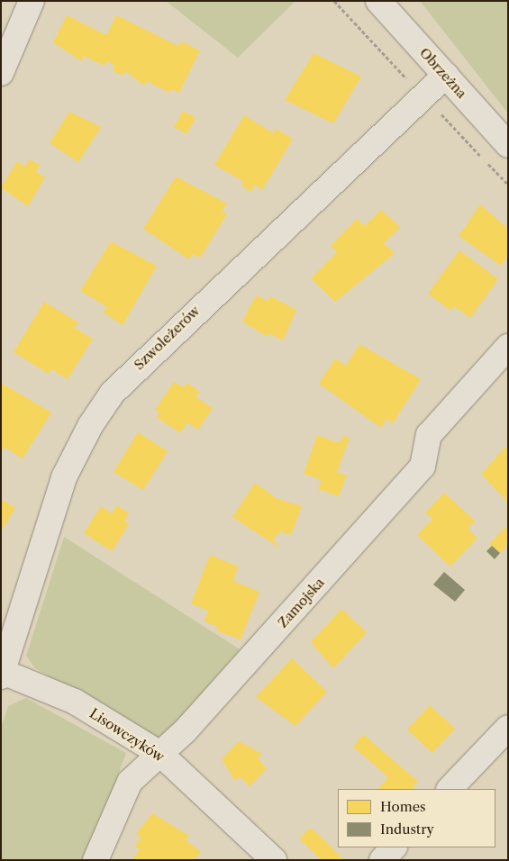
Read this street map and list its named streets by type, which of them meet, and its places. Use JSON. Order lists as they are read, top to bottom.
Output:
{
  "streets": {
    "street": [
      "Obrzeżna",
      "Szwoleżerów",
      "Zamojska",
      "Lisowczyków"
    ]
  },
  "crossings": [
    ["Obrzeżna", "Szwoleżerów"],
    ["Szwoleżerów", "Lisowczyków"],
    ["Zamojska", "Lisowczyków"]
  ],
  "legend": ["Homes", "Industry"]
}
